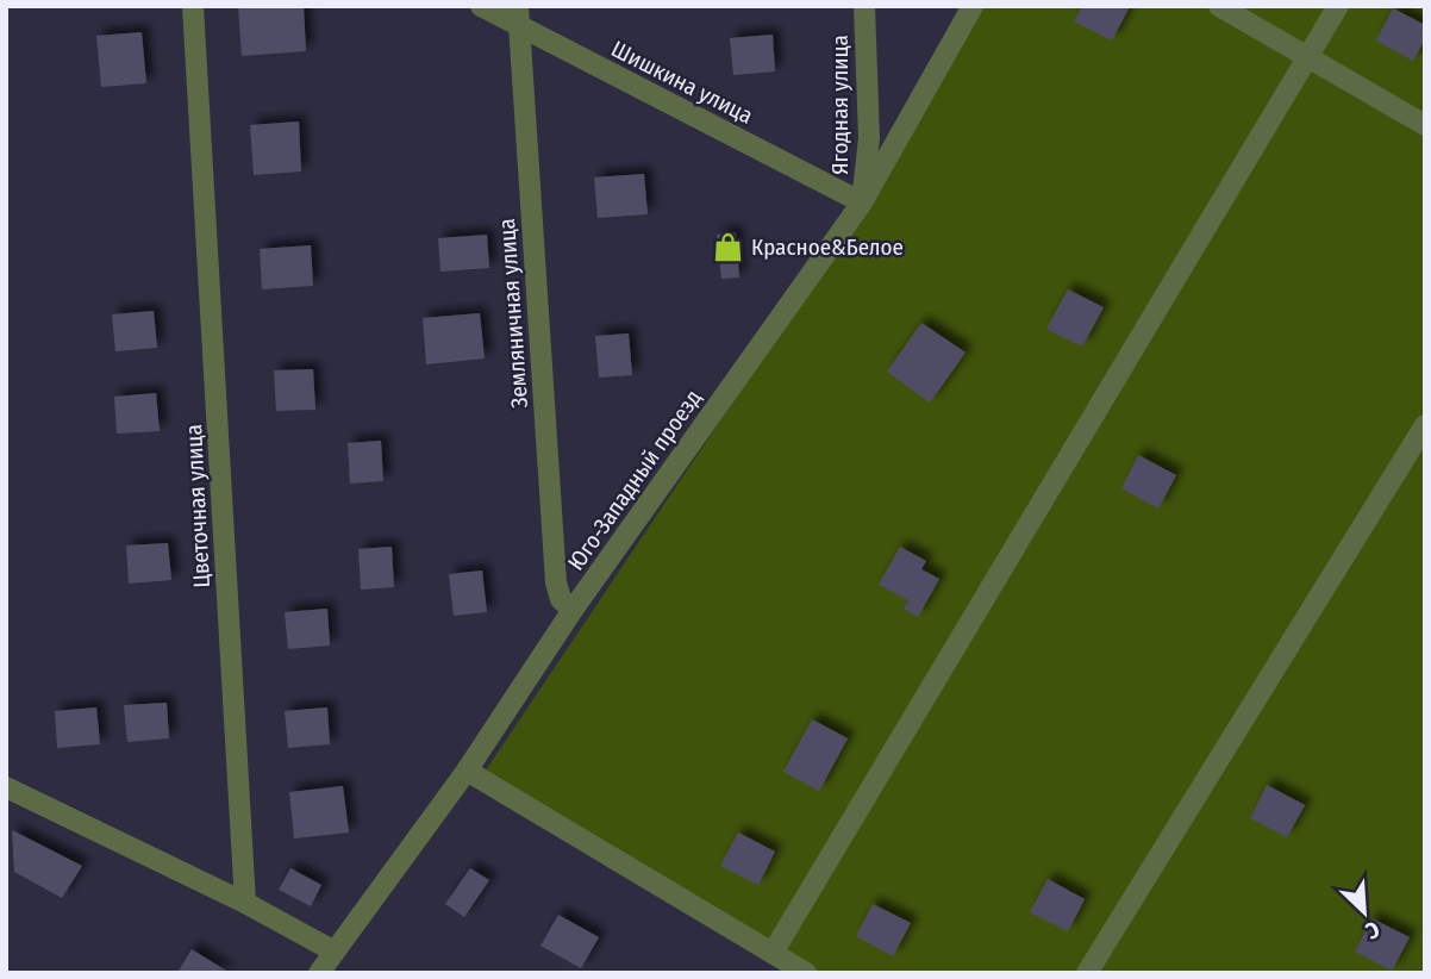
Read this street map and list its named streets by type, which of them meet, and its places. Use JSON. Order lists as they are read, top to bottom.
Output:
{
  "streets": {
    "street": [
      "Шишкина улица",
      "Ягодная улица",
      "Земляничная улица",
      "Юго-Западный проезд",
      "Цветочная улица"
    ]
  },
  "crossings": [
    ["Шишкина улица", "Ягодная улица"],
    ["Шишкина улица", "Земляничная улица"],
    ["Шишкина улица", "Юго-Западный проезд"],
    ["Ягодная улица", "Юго-Западный проезд"],
    ["Земляничная улица", "Юго-Западный проезд"]
  ],
  "places": {
    "shop": ["Красное&Белое"]
  },
  "north": "bottom right"
}
